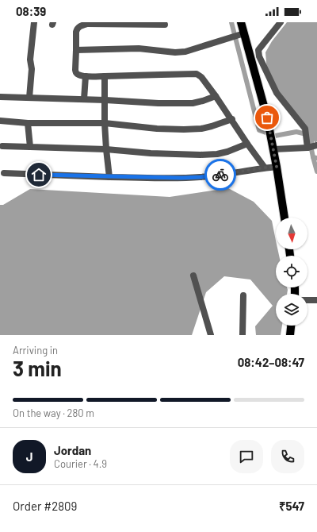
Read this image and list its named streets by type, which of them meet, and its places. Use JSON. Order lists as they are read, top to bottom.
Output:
{
  "north": "bottom",
  "page": {
    "status": "08:39",
    "heading": ["3 min", "Arriving in", "08:42–08:47"],
    "panel": [
      "Jordan",
      "Courier · 4.9",
      "Order #2809",
      "₹547"
    ],
    "bar": "On the way · 280 m",
    "round": "J"
  }
}
